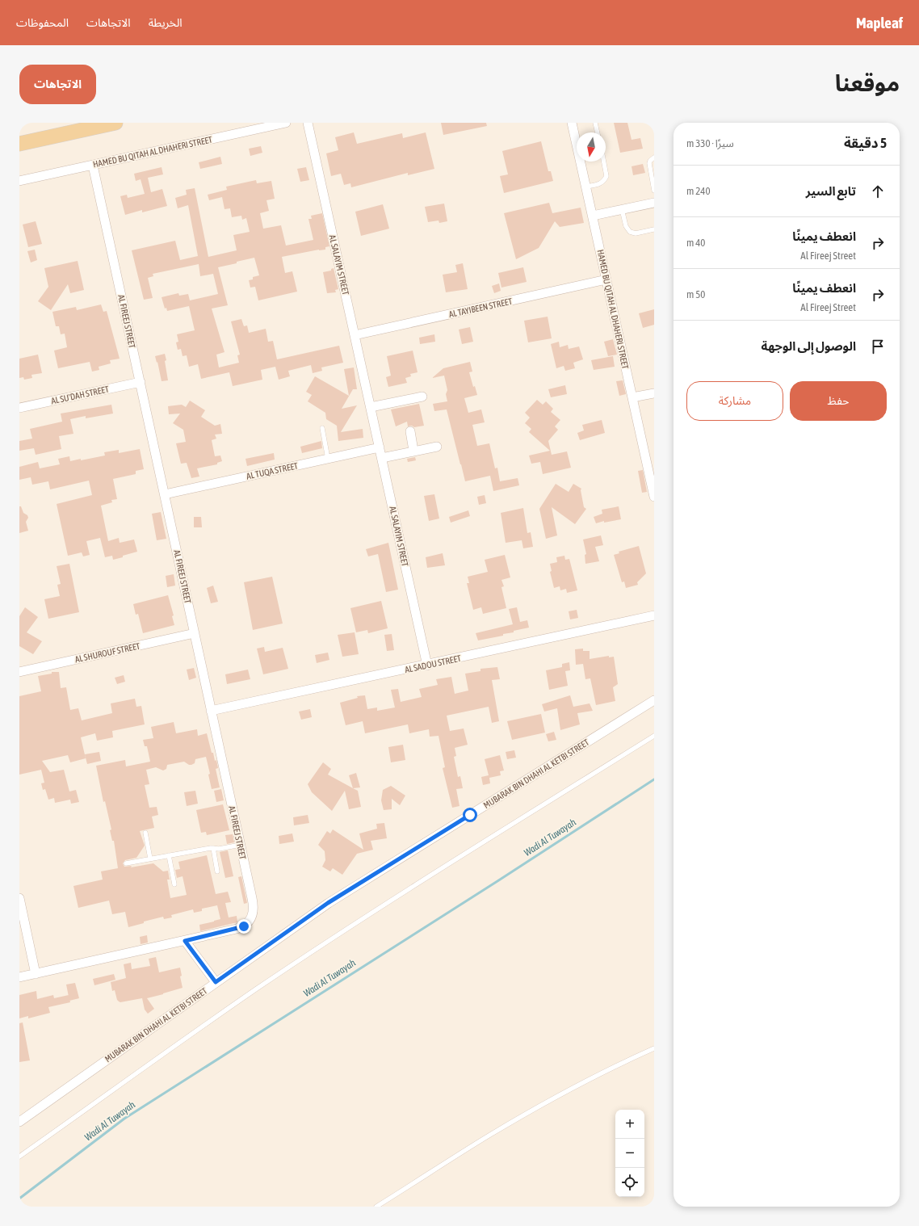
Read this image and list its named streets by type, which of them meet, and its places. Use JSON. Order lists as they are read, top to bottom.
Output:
{
  "streets": {
    "street": [
      "HAMED BU QITAH AL DHAHERI STREET",
      "AL SALAYIM STREET",
      "AL TAYIBEEN STREET",
      "AL FIREEJ STREET",
      "AL SU'DAH STREET",
      "AL TUQA STREET",
      "AL SHUROUF STREET",
      "AL SADOU STREET",
      "MUBARAK BIN DHAHI AL KETBI STREET"
    ]
  },
  "crossings": [
    ["HAMED BU QITAH AL DHAHERI STREET", "AL TAYIBEEN STREET"],
    ["HAMED BU QITAH AL DHAHERI STREET", "AL FIREEJ STREET"],
    ["AL SALAYIM STREET", "AL TAYIBEEN STREET"],
    ["AL SALAYIM STREET", "AL TUQA STREET"],
    ["AL SALAYIM STREET", "AL SADOU STREET"],
    ["AL FIREEJ STREET", "AL SU'DAH STREET"],
    ["AL FIREEJ STREET", "AL TUQA STREET"],
    ["AL FIREEJ STREET", "AL SHUROUF STREET"],
    ["AL FIREEJ STREET", "AL SADOU STREET"]
  ],
  "water": ["Wadi Al Tuwayah"],
  "north": "bottom",
  "page": {
    "header": "Mapleaf",
    "nav": ["الخريطة", "الاتجاهات", "المحفوظات"],
    "title": "موقعنا",
    "buttons": [
      "الاتجاهات",
      ["حفظ", "مشاركة"]
    ],
    "heading": ["5 دقيقة", "سيرًا · 330 m"],
    "list": [
      ["تابع السير", "240 m"],
      ["انعطف يمينًا", "Al Fireej Street", "40 m"],
      ["انعطف يمينًا", "Al Fireej Street", "50 m"],
      "الوصول إلى الوجهة"
    ],
    "map_buttons": ["+", "−"]
  }
}
